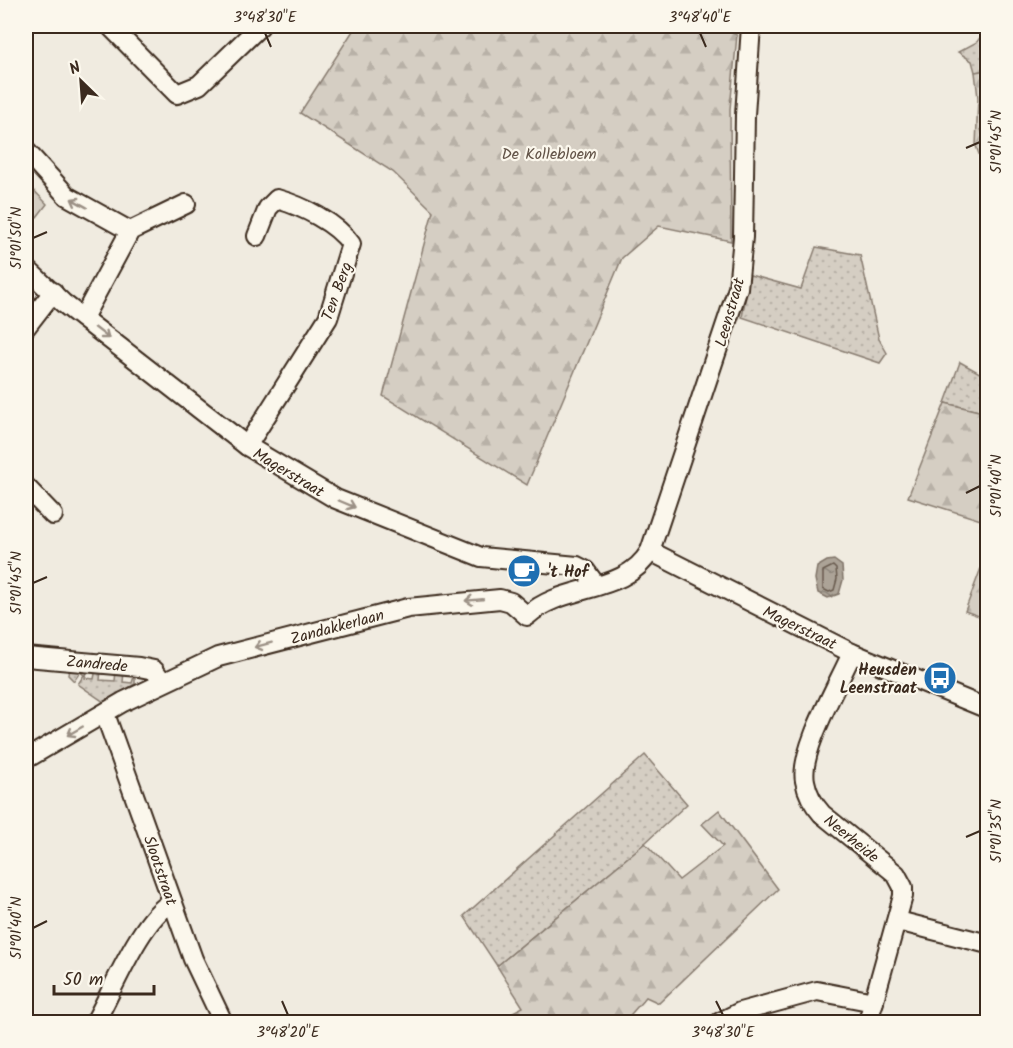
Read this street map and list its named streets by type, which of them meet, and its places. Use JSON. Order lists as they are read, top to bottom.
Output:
{
  "streets": {
    "street": [
      "Ten Berg",
      "Leenstraat",
      "Magerstraat",
      "Zandakkerlaan",
      "Zandrede",
      "Neerheide",
      "Slootstraat"
    ]
  },
  "crossings": [
    ["Ten Berg", "Magerstraat"],
    ["Leenstraat", "Magerstraat"],
    ["Leenstraat", "Zandakkerlaan"],
    ["Magerstraat", "Zandakkerlaan"],
    ["Magerstraat", "Neerheide"],
    ["Zandakkerlaan", "Zandrede"],
    ["Zandakkerlaan", "Slootstraat"]
  ],
  "one_way": ["Magerstraat", "Zandakkerlaan"],
  "parks": ["De Kollebloem"],
  "places": {
    "cafe": ["'t Hof"],
    "bus stop": ["Heusden Leenstraat"]
  },
  "scale_bar": "50 m",
  "north": "top left",
  "coordinates": [
    "3°48'30\"E",
    "3°48'40\"E",
    "51°01'45\"N",
    "51°01'50\"N",
    "51°01'40\"N",
    "51°01'35\"N",
    "3°48'20\"E"
  ]
}
